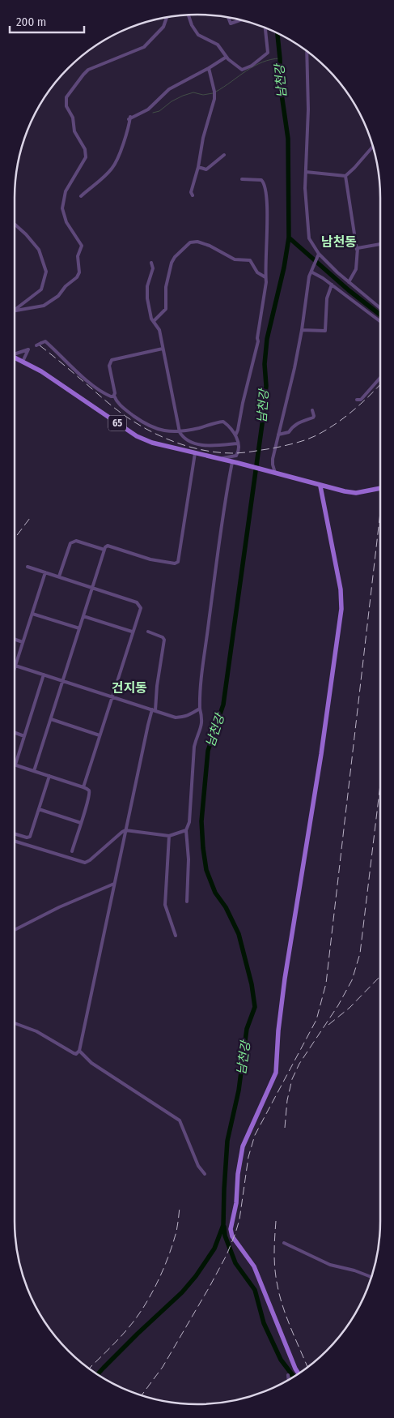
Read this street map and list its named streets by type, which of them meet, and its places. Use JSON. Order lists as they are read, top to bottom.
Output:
{
  "streets": {
    "main road": ["65"]
  },
  "districts": ["남천동", "건지동"],
  "water": ["남천강"],
  "scale_bar": "200 m"
}
